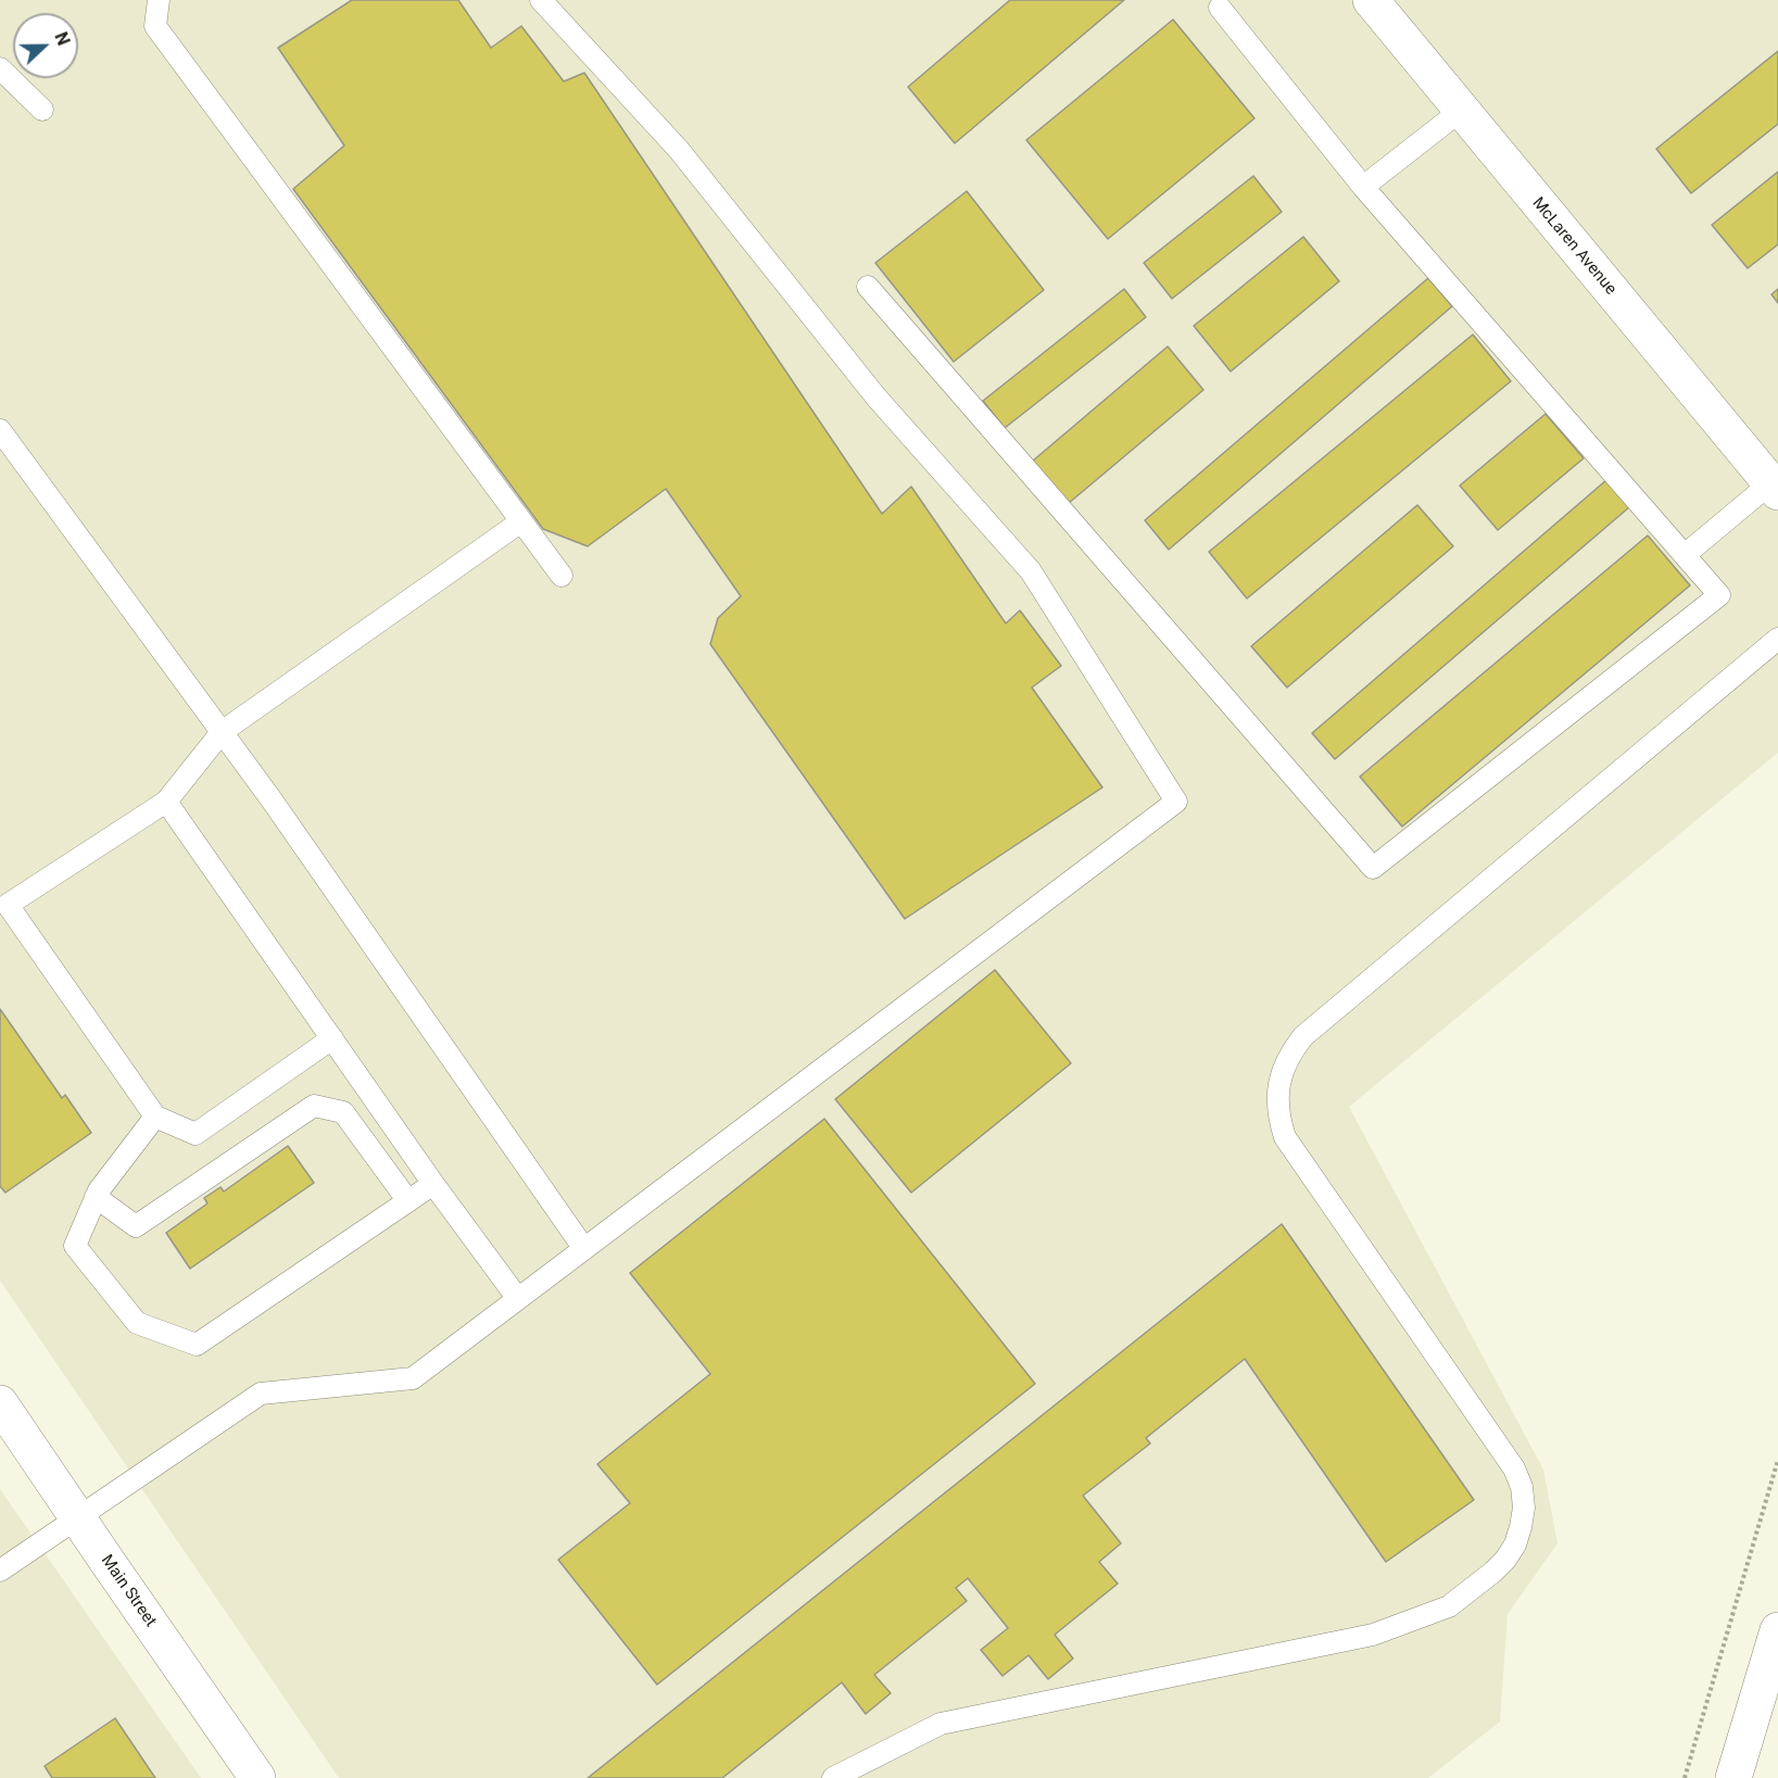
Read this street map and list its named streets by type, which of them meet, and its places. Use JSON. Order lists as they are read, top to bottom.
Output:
{
  "streets": {
    "street": ["McLaren Avenue", "Main Street"]
  },
  "north": "right"
}
